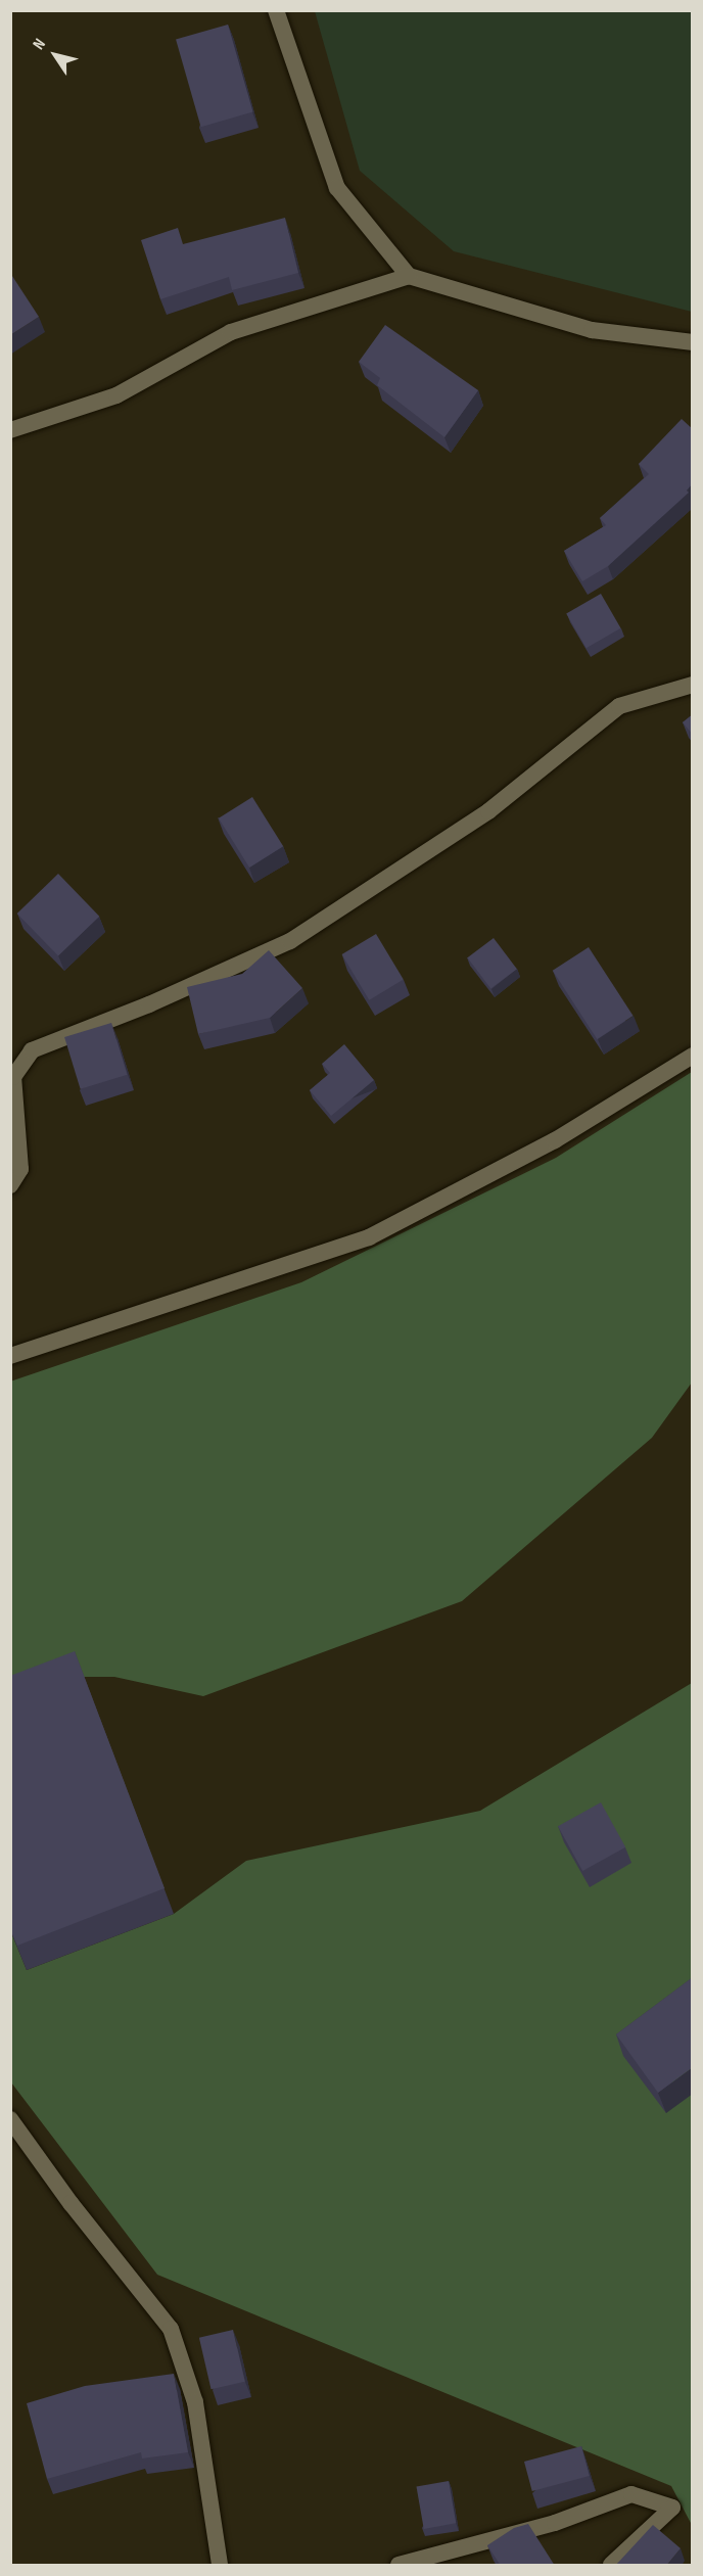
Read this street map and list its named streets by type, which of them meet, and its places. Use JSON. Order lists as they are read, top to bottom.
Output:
{
  "north": "top left"
}
